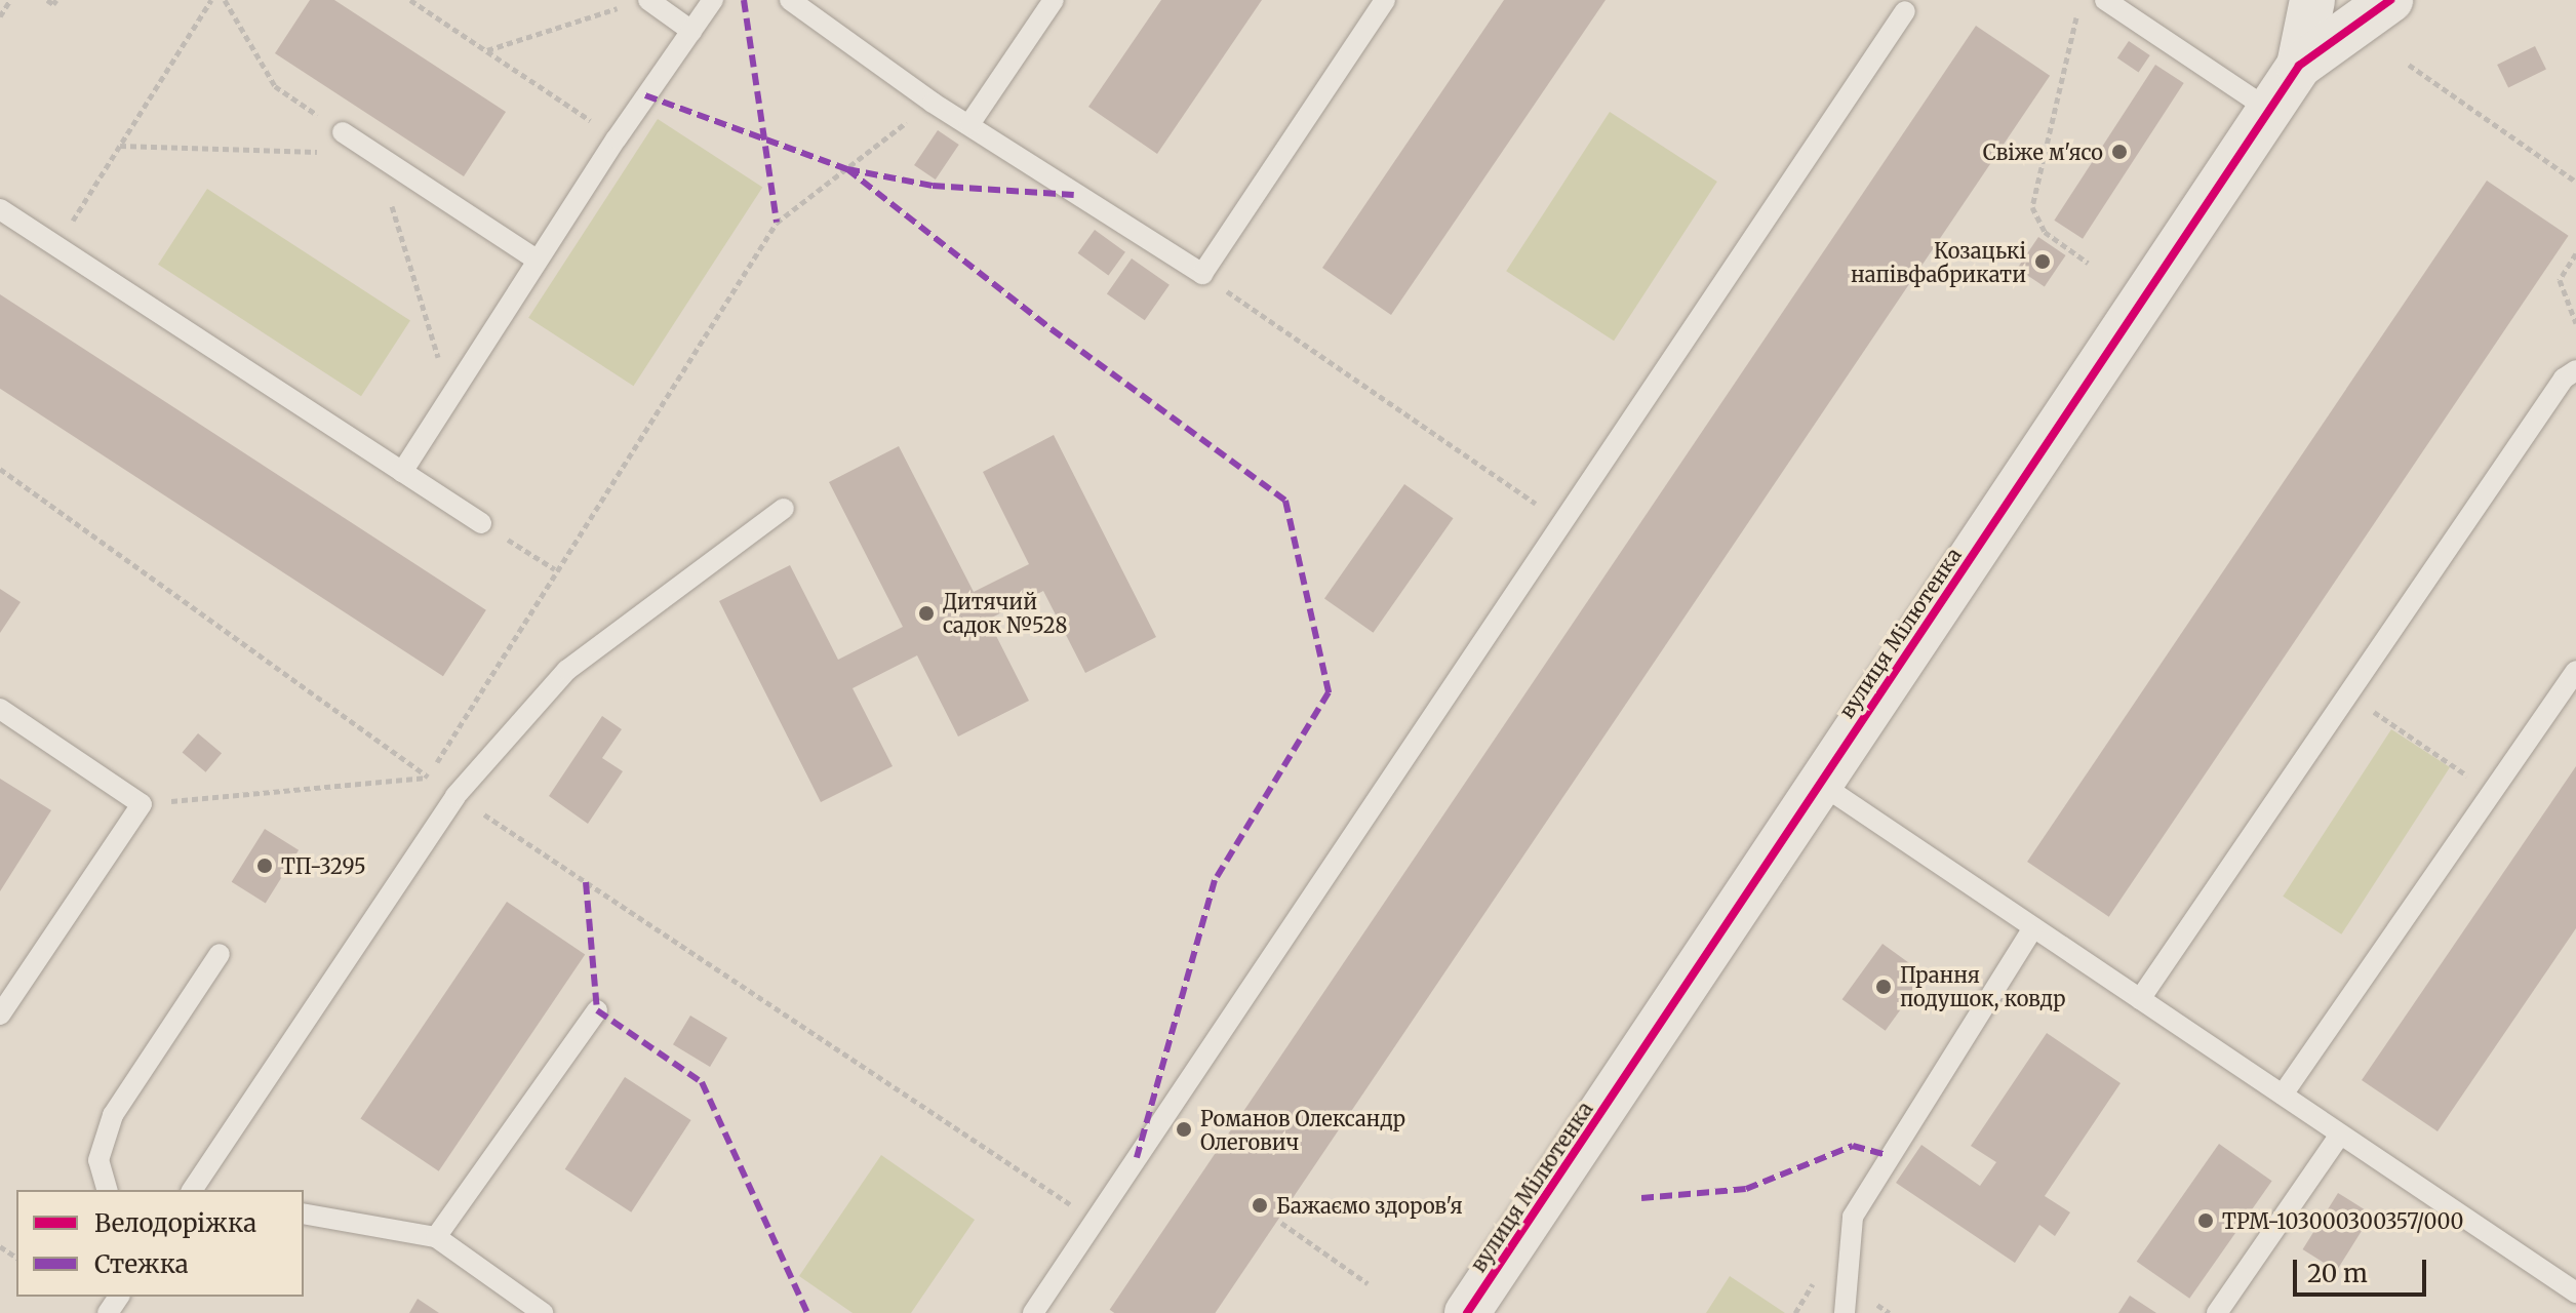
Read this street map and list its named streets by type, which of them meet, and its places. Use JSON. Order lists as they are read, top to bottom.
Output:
{
  "streets": {
    "street": ["вулиця Мілютенка"]
  },
  "places": [
    "Свіже м'ясо",
    "Козацькі напівфабрикати",
    "Дитячий садок №528",
    "ТП-3295",
    "Прання подушок, ковдр",
    "Романов Олександр Олегович",
    "Бажаємо здоров'я",
    "ТРМ-103000300357/000"
  ],
  "legend": ["Велодоріжка", "Стежка"],
  "scale_bar": "20 m"
}
